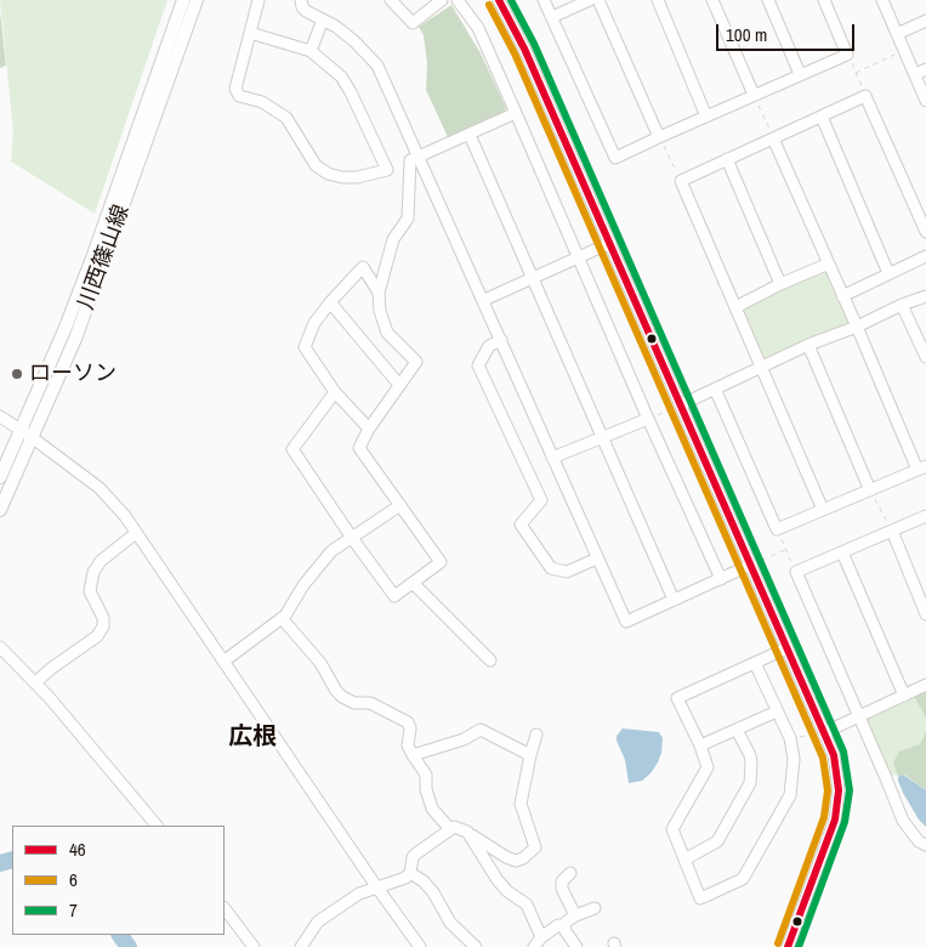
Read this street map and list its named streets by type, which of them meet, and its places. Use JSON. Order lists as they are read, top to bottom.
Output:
{
  "streets": {
    "main road": ["川西篠山線"]
  },
  "districts": ["広根"],
  "places": ["ローソン"],
  "lines": ["transit line 46", "transit line 7", "transit line 6"],
  "legend": ["46", "6", "7"],
  "scale_bar": "100 m"
}
